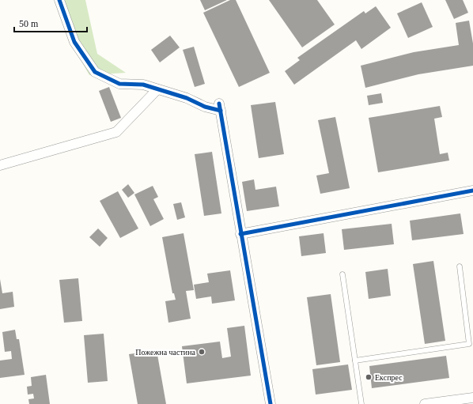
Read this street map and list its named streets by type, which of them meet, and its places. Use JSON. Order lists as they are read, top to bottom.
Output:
{
  "places": ["Пожежна частина", "Експрес"],
  "scale_bar": "50 m"
}
